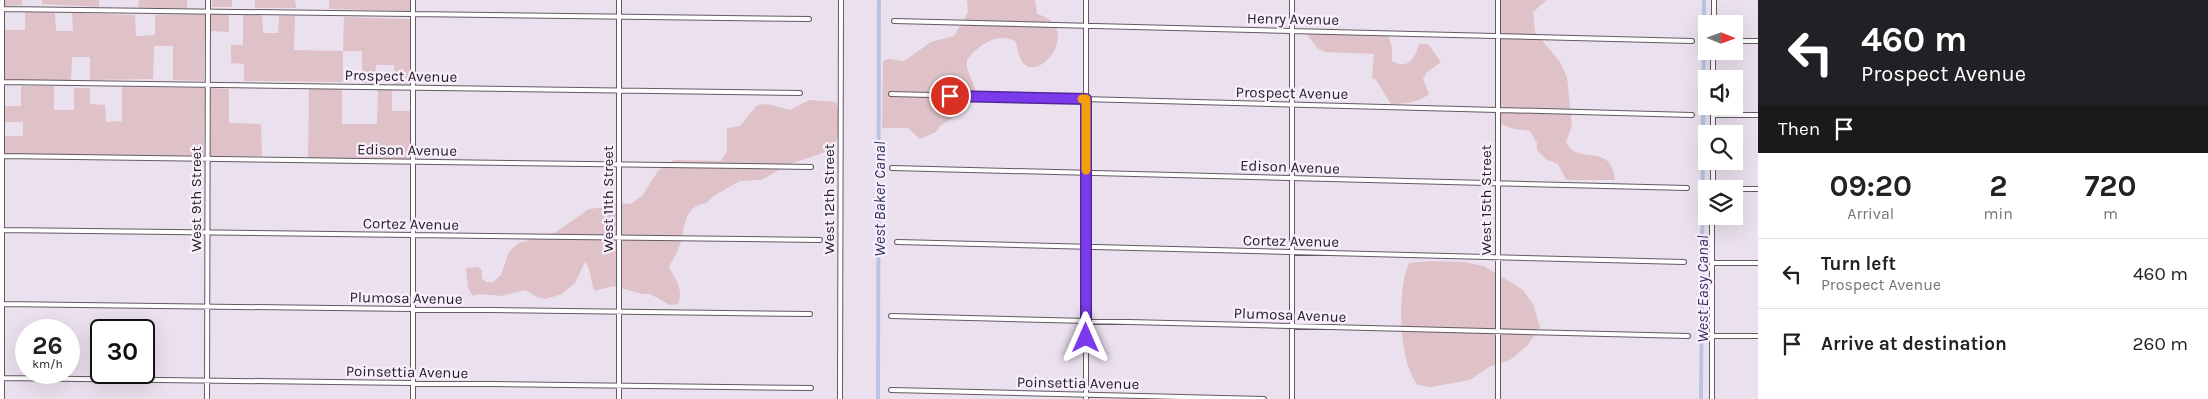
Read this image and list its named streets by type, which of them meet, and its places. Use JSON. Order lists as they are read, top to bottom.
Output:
{
  "streets": {
    "street": [
      "Henry Avenue",
      "Prospect Avenue",
      "Edison Avenue",
      "West 9th Street",
      "West 11th Street",
      "West 12th Street",
      "West 15th Street",
      "Cortez Avenue",
      "Plumosa Avenue",
      "Poinsettia Avenue"
    ]
  },
  "crossings": [
    ["Henry Avenue", "West 15th Street"],
    ["Prospect Avenue", "West 9th Street"],
    ["Prospect Avenue", "West 11th Street"],
    ["Prospect Avenue", "West 15th Street"],
    ["Edison Avenue", "West 9th Street"],
    ["Edison Avenue", "West 11th Street"],
    ["Edison Avenue", "West 15th Street"],
    ["West 9th Street", "Cortez Avenue"],
    ["West 9th Street", "Plumosa Avenue"],
    ["West 9th Street", "Poinsettia Avenue"],
    ["West 11th Street", "Cortez Avenue"],
    ["West 11th Street", "Plumosa Avenue"],
    ["West 11th Street", "Poinsettia Avenue"],
    ["West 15th Street", "Cortez Avenue"],
    ["West 15th Street", "Plumosa Avenue"]
  ],
  "water": ["West Baker Canal", "West Easy Canal"],
  "north": "right",
  "page": {
    "turn": ["460 m", "Prospect Avenue"],
    "then": "Then",
    "eta": [
      "09:20",
      "Arrival",
      "2",
      "min",
      "720",
      "m"
    ],
    "list": [
      {
        "name": "Turn left",
        "note": "Prospect Avenue",
        "value": "460 m"
      },
      {
        "name": "Arrive at destination",
        "value": "260 m"
      }
    ],
    "speed": "26 km/h",
    "limit": "30"
  }
}
